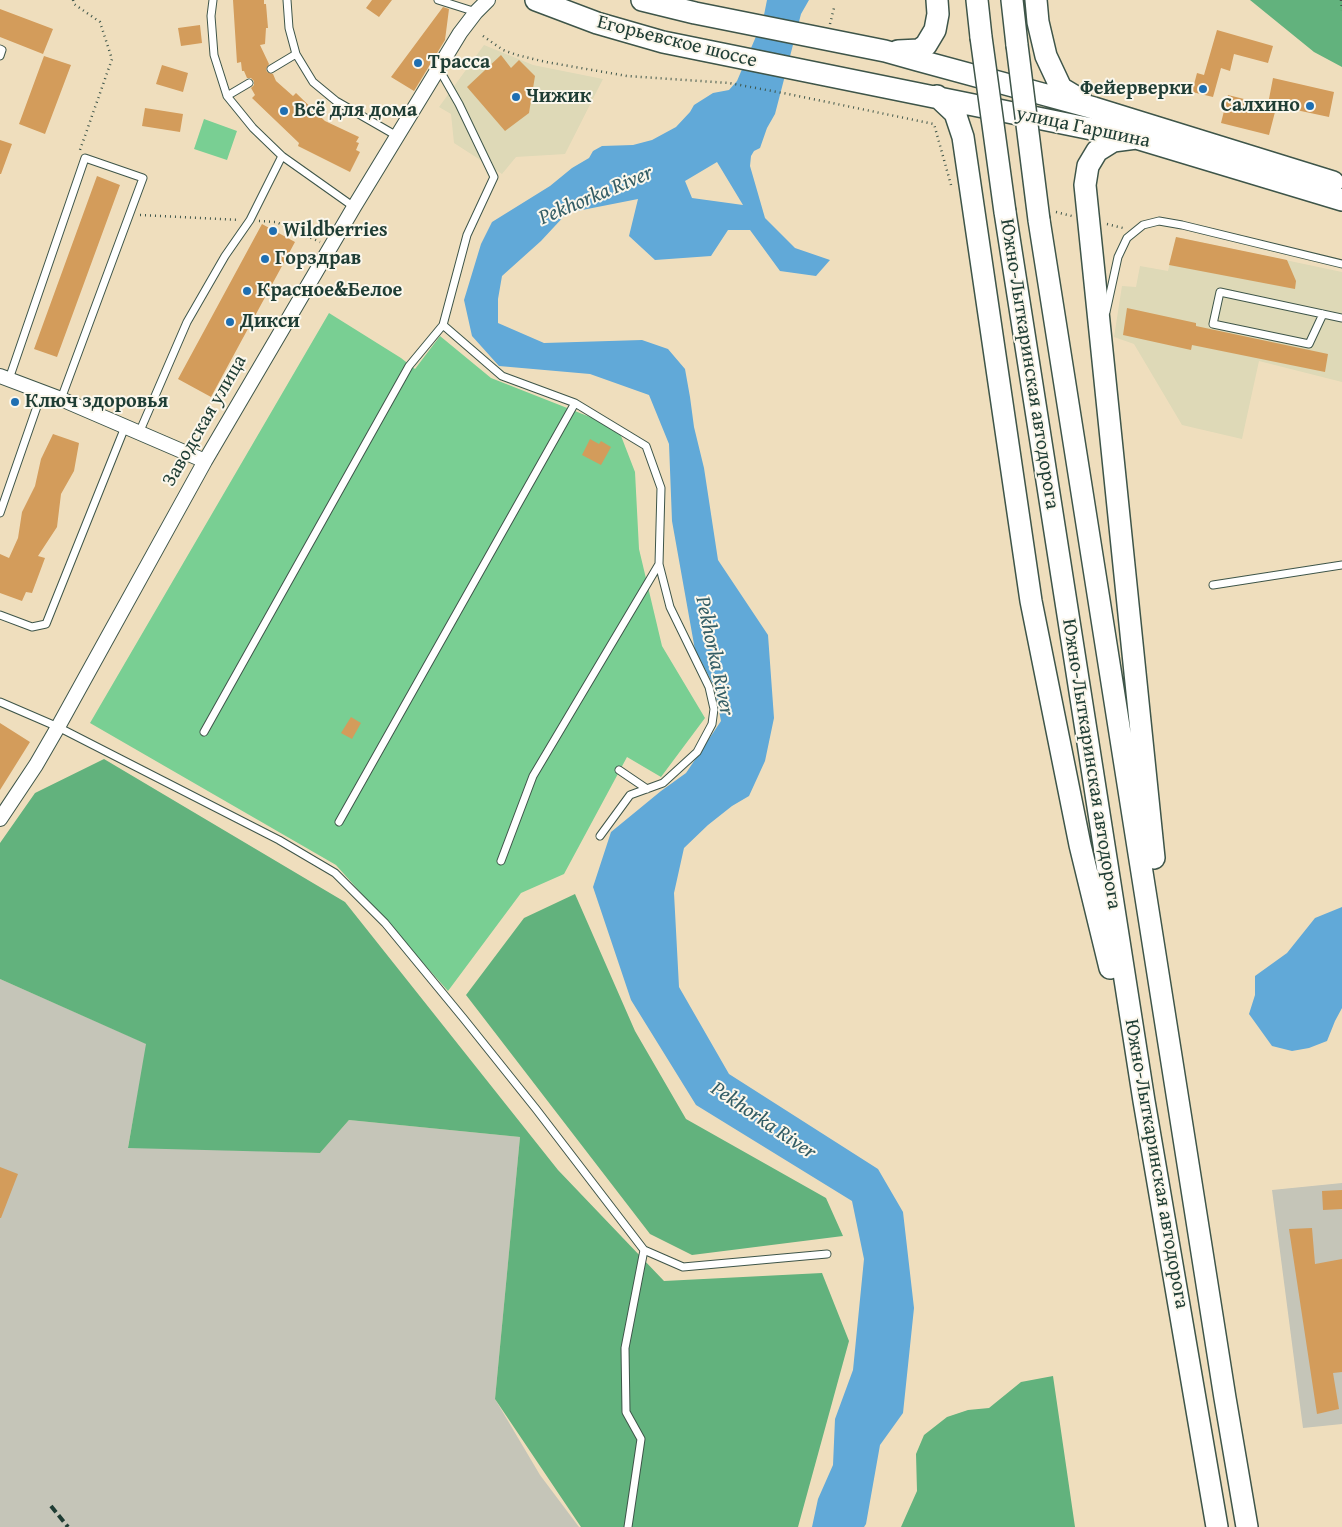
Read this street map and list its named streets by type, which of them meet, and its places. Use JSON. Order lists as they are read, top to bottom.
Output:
{
  "streets": {
    "main road": ["Егорьевское шоссе", "улица Гаршина", "Южно-Лыткаринская автодорога"],
    "street": ["Заводская улица"]
  },
  "crossings": [
    ["Егорьевское шоссе", "улица Гаршина"]
  ],
  "water": ["Pekhorka River"],
  "places": [
    "Трасса",
    "Фейерверки",
    "Чижик",
    "Салхино",
    "Всё для дома",
    "Wildberries",
    "Горздрав",
    "Красное&Белое",
    "Дикси",
    "Ключ здоровья"
  ]
}
